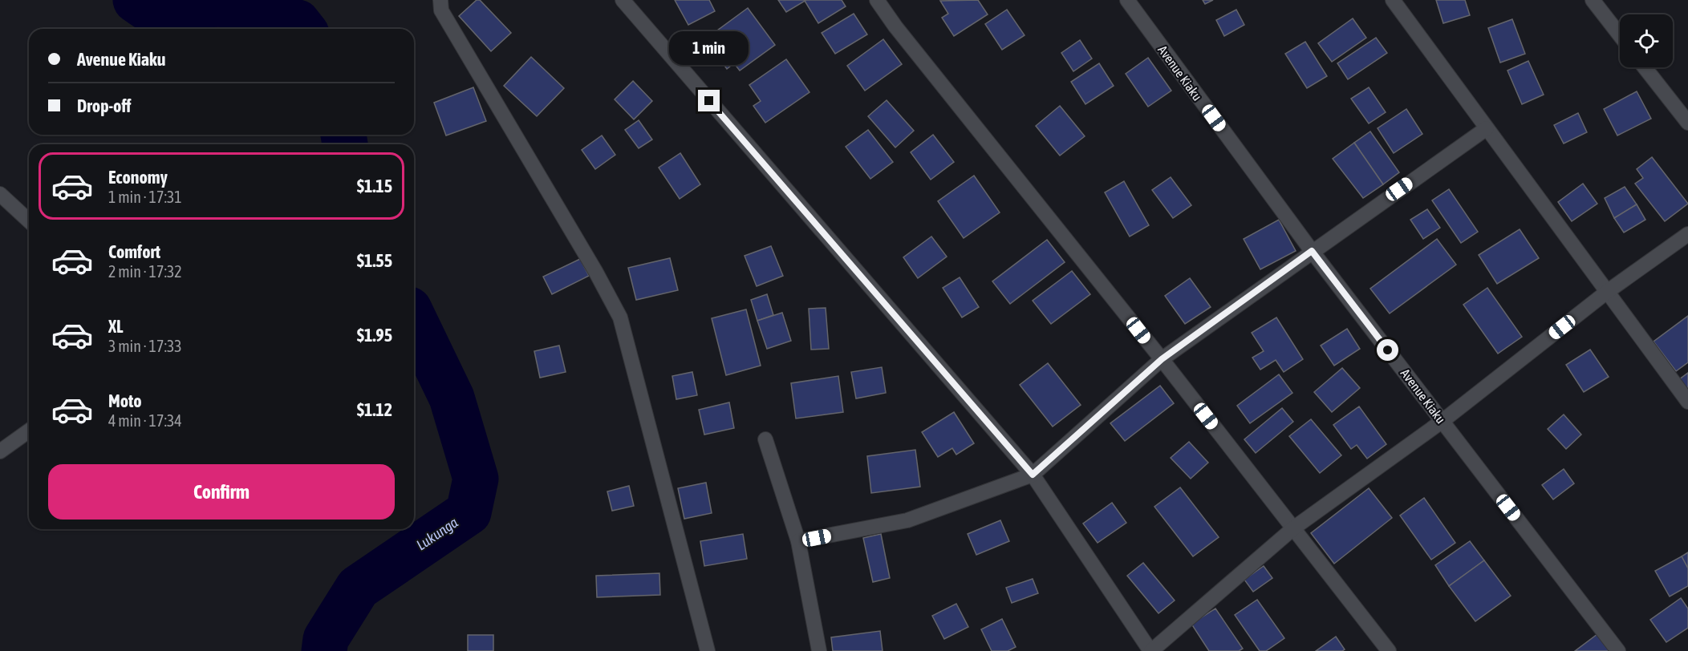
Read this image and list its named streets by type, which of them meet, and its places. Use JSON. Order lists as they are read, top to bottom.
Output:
{
  "streets": {
    "street": ["Avenue Kiaku"]
  },
  "water": ["Lukunga"],
  "page": {
    "banner": ["Avenue Kiaku", "Drop-off"],
    "bubble": "1 min",
    "list": [
      {
        "name": "Economy",
        "note": "1 min · 17:31",
        "value": "$1.15"
      },
      {
        "name": "Comfort",
        "note": "2 min · 17:32",
        "value": "$1.55"
      },
      {
        "name": "XL",
        "note": "3 min · 17:33",
        "value": "$1.95"
      },
      {
        "name": "Moto",
        "note": "4 min · 17:34",
        "value": "$1.12"
      }
    ],
    "buttons": "Confirm"
  }
}
